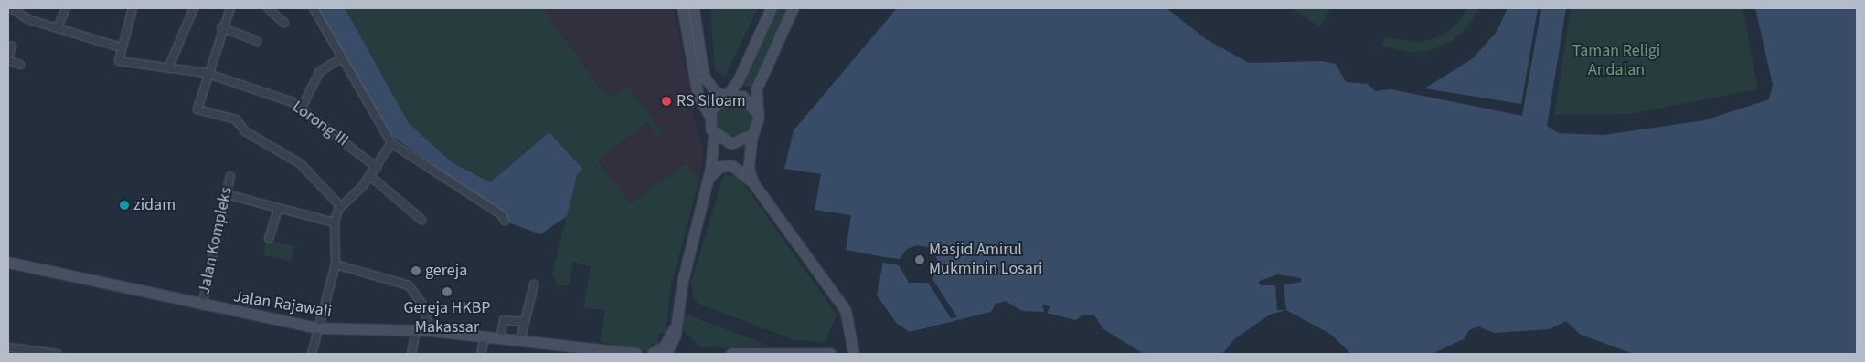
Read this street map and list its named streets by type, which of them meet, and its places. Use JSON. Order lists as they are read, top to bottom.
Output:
{
  "streets": {
    "main road": ["Jalan Rajawali"],
    "street": ["Lorong III", "Jalan Kompleks"]
  },
  "crossings": [
    ["Jalan Kompleks", "Jalan Rajawali"]
  ],
  "parks": ["Taman Religi Andalan"],
  "places": [
    "RS SIloam",
    "zidam",
    "Masjid Amirul Mukminin Losari",
    "gereja",
    "Gereja HKBP Makassar"
  ]
}
